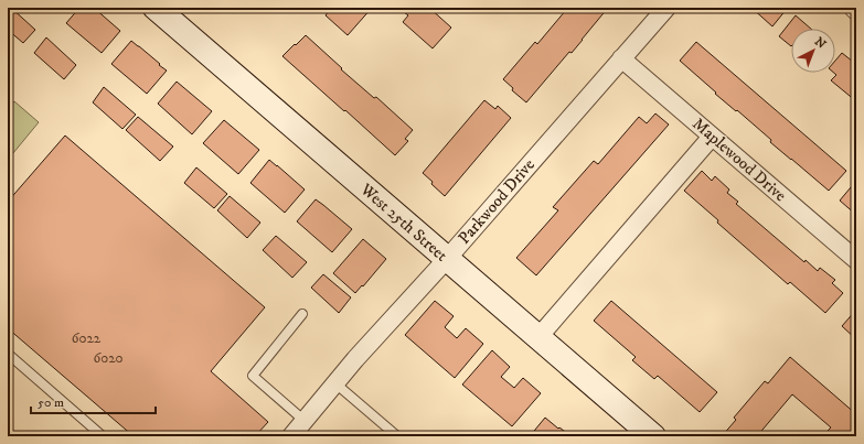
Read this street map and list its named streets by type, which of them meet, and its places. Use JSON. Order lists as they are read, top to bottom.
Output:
{
  "streets": {
    "street": ["Maplewood Drive", "Parkwood Drive", "West 25th Street"]
  },
  "crossings": [
    ["Maplewood Drive", "Parkwood Drive"],
    ["Parkwood Drive", "West 25th Street"]
  ],
  "house_numbers": ["6022", "6020"],
  "scale_bar": "50 m",
  "north": "top right"
}
